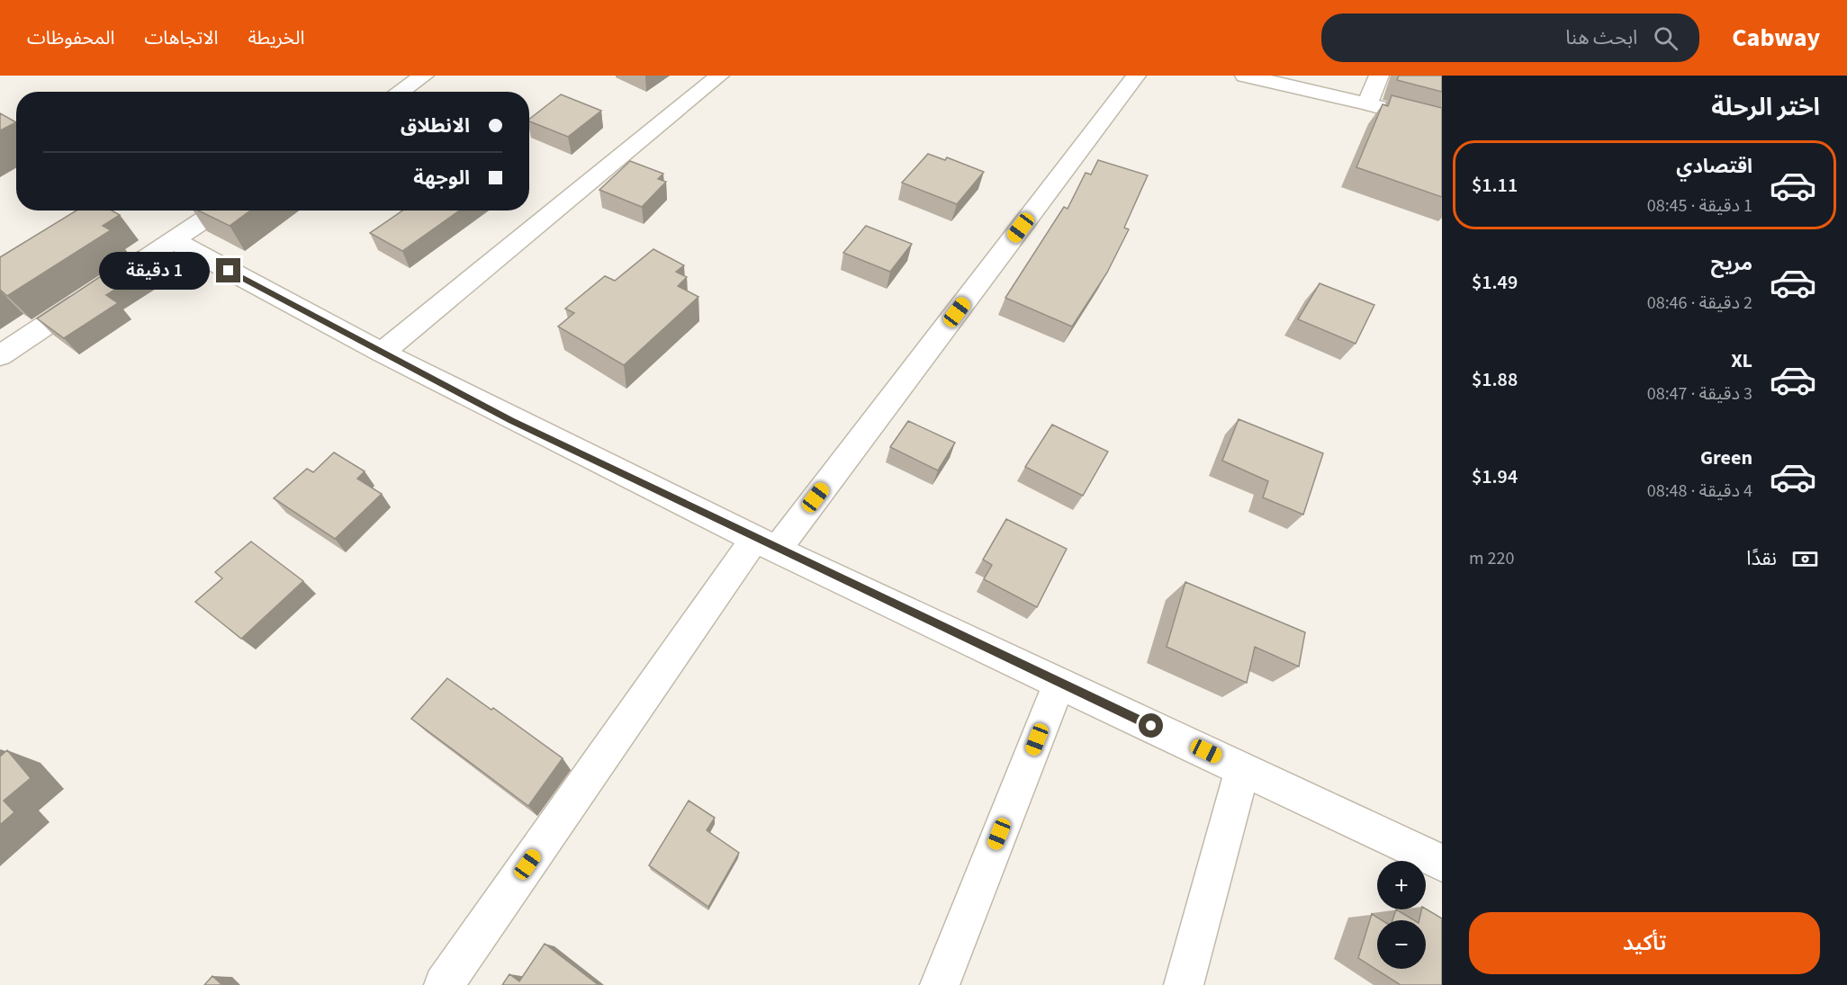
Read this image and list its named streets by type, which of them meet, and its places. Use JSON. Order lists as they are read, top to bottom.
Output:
{
  "page": {
    "header": "Cabway",
    "search": "ابحث هنا",
    "nav": ["الخريطة", "الاتجاهات", "المحفوظات"],
    "heading": "اختر الرحلة",
    "banner": ["الانطلاق", "الوجهة"],
    "list": [
      {
        "name": "اقتصادي",
        "note": "1 دقيقة · 08:45",
        "value": "$1.11"
      },
      {
        "name": "مريح",
        "note": "2 دقيقة · 08:46",
        "value": "$1.49"
      },
      {
        "name": "XL",
        "note": "3 دقيقة · 08:47",
        "value": "$1.88"
      },
      {
        "name": "Green",
        "note": "4 دقيقة · 08:48",
        "value": "$1.94"
      }
    ],
    "bubble": "1 دقيقة",
    "pay": ["نقدًا", "220 m"],
    "map_buttons": ["+", "−"],
    "buttons": "تأكيد"
  }
}
